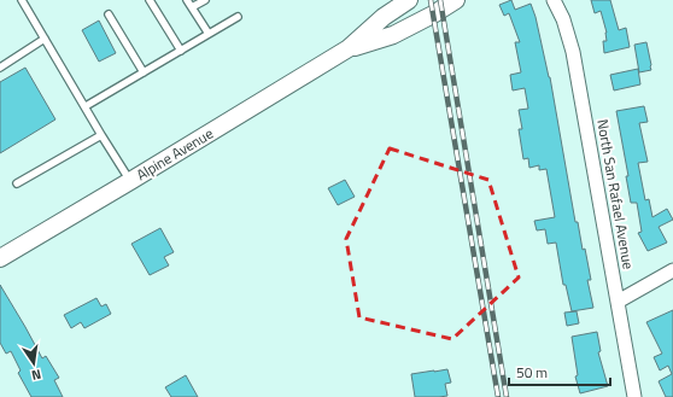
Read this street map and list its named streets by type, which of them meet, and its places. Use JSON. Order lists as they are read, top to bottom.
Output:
{
  "streets": {
    "street": ["Alpine Avenue", "North San Rafael Avenue"]
  },
  "scale_bar": "50 m",
  "north": "bottom"
}
